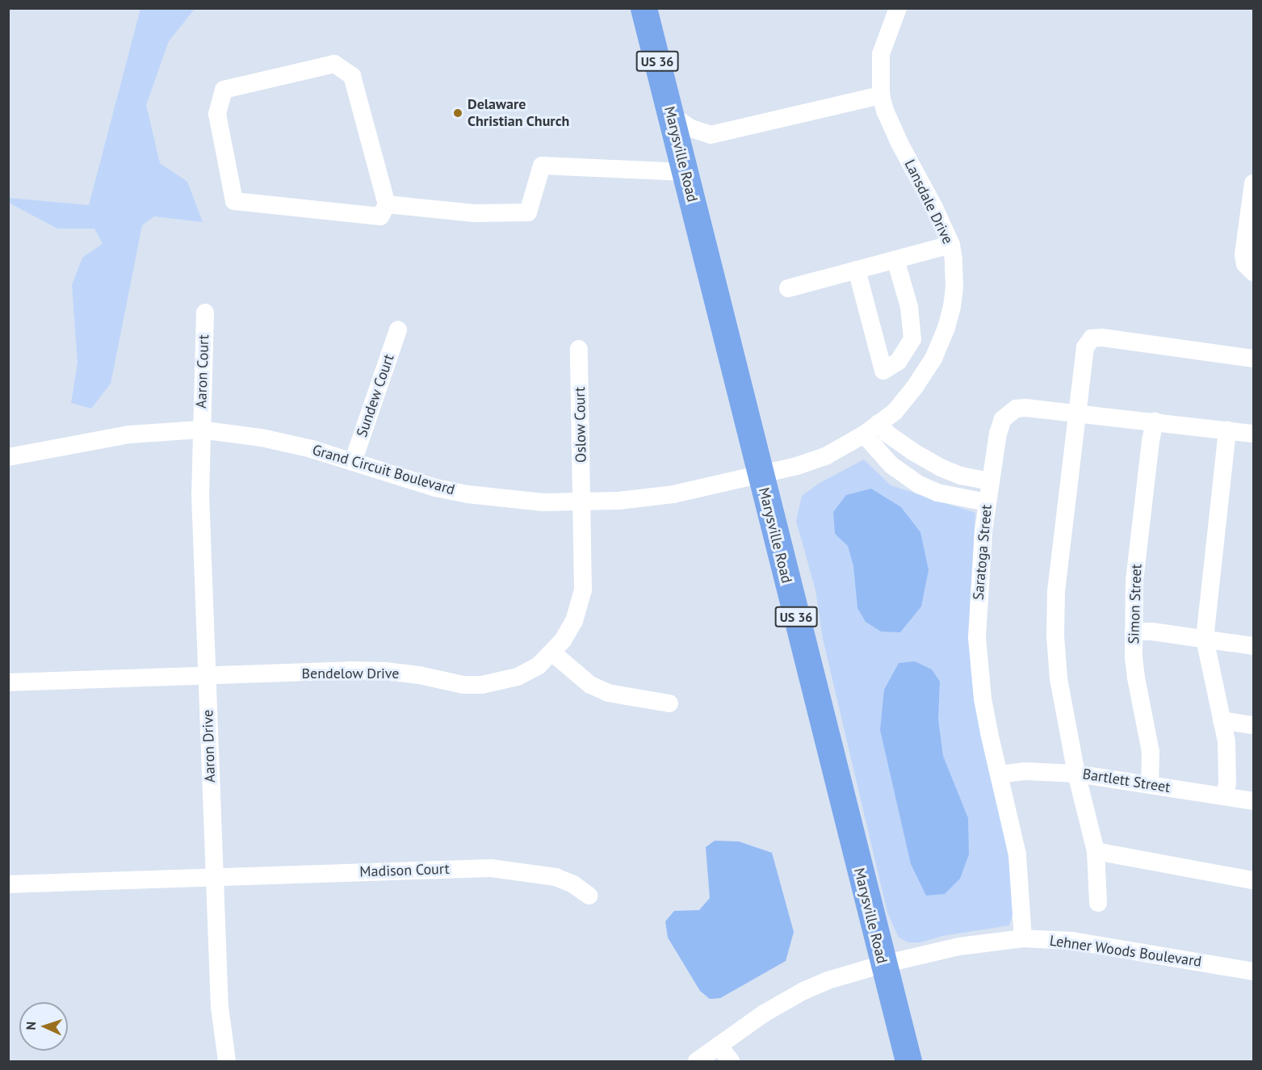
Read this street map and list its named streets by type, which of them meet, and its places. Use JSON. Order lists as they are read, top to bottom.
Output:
{
  "streets": {
    "highway": ["US 36", "Marysville Road"],
    "street": [
      "Lansdale Drive",
      "Aaron Court",
      "Sundew Court",
      "Oslow Court",
      "Grand Circuit Boulevard",
      "Saratoga Street",
      "Simon Street",
      "Bendelow Drive",
      "Aaron Drive",
      "Bartlett Street",
      "Madison Court",
      "Lehner Woods Boulevard"
    ]
  },
  "crossings": [
    ["Marysville Road", "Lansdale Drive"],
    ["Marysville Road", "Grand Circuit Boulevard"],
    ["Marysville Road", "Lehner Woods Boulevard"],
    ["Lansdale Drive", "Grand Circuit Boulevard"],
    ["Aaron Court", "Grand Circuit Boulevard"],
    ["Aaron Court", "Aaron Drive"],
    ["Sundew Court", "Grand Circuit Boulevard"],
    ["Oslow Court", "Grand Circuit Boulevard"],
    ["Oslow Court", "Bendelow Drive"],
    ["Grand Circuit Boulevard", "Bendelow Drive"],
    ["Grand Circuit Boulevard", "Aaron Drive"],
    ["Saratoga Street", "Simon Street"],
    ["Saratoga Street", "Bartlett Street"],
    ["Saratoga Street", "Lehner Woods Boulevard"],
    ["Simon Street", "Bartlett Street"],
    ["Bendelow Drive", "Aaron Drive"],
    ["Aaron Drive", "Madison Court"]
  ],
  "places": ["Delaware Christian Church"],
  "north": "left"
}
